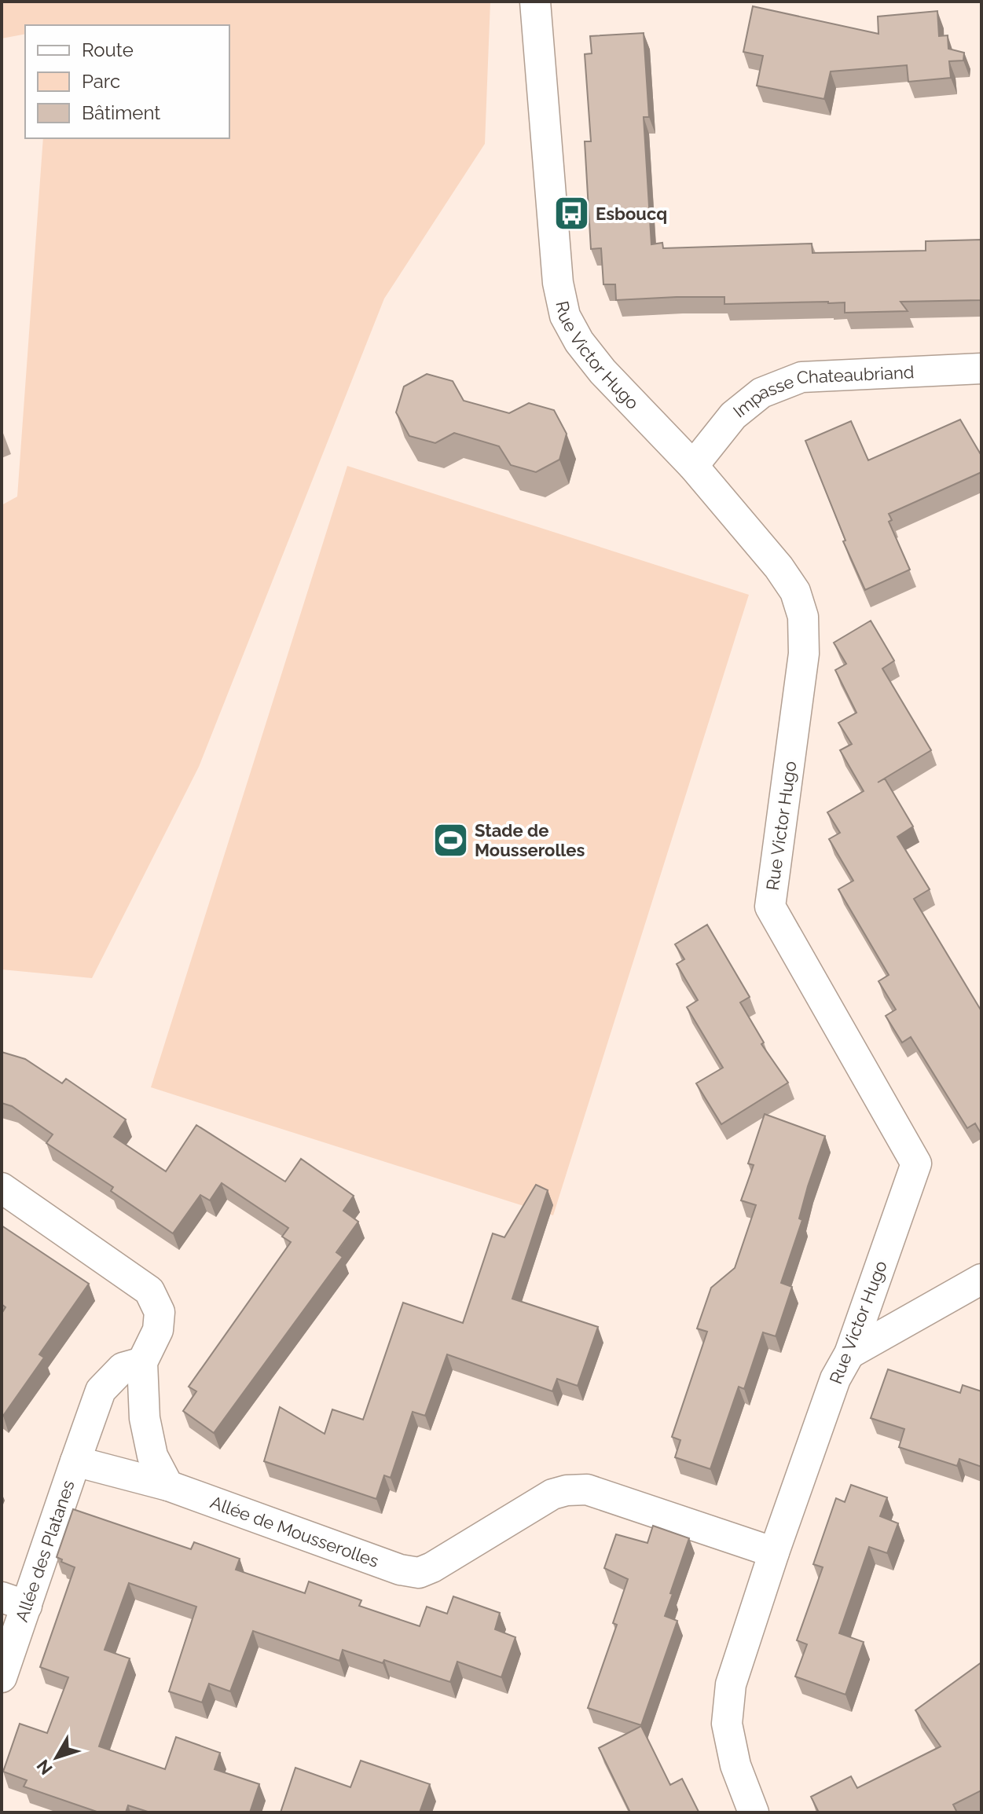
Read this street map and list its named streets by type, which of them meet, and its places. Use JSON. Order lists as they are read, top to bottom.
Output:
{
  "streets": {
    "street": [
      "Rue Victor Hugo",
      "Impasse Chateaubriand",
      "Allée de Mousserolles",
      "Allée des Platanes"
    ]
  },
  "crossings": [
    ["Rue Victor Hugo", "Impasse Chateaubriand"],
    ["Rue Victor Hugo", "Allée de Mousserolles"],
    ["Allée de Mousserolles", "Allée des Platanes"]
  ],
  "places": {
    "bus stop": ["Esboucq"],
    "sports": ["Stade de Mousserolles"]
  },
  "legend": ["Route", "Parc", "Bâtiment"],
  "north": "bottom left"
}
